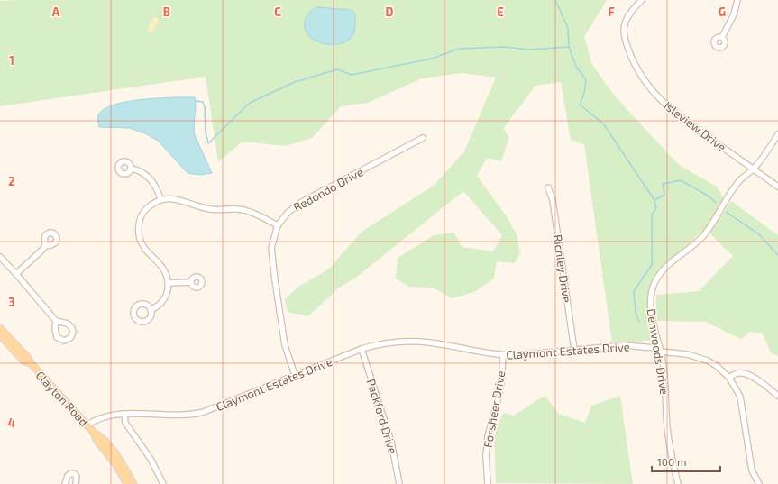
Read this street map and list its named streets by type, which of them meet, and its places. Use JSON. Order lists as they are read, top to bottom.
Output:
{
  "streets": {
    "main road": ["Clayton Road"],
    "street": [
      "Isleview Drive",
      "Redondo Drive",
      "Richley Drive",
      "Claymont Estates Drive",
      "Denwoods Drive",
      "Forsheer Drive",
      "Packford Drive"
    ]
  },
  "crossings": [
    ["Isleview Drive", "Denwoods Drive"],
    ["Redondo Drive", "Claymont Estates Drive"],
    ["Richley Drive", "Claymont Estates Drive"],
    ["Claymont Estates Drive", "Denwoods Drive"],
    ["Claymont Estates Drive", "Clayton Road"],
    ["Claymont Estates Drive", "Forsheer Drive"],
    ["Claymont Estates Drive", "Packford Drive"]
  ],
  "scale_bar": "100 m",
  "grid": {
    "columns": [
      "A",
      "B",
      "C",
      "D",
      "E",
      "F",
      "G"
    ],
    "rows": [
      "1",
      "2",
      "3",
      "4"
    ]
  }
}
